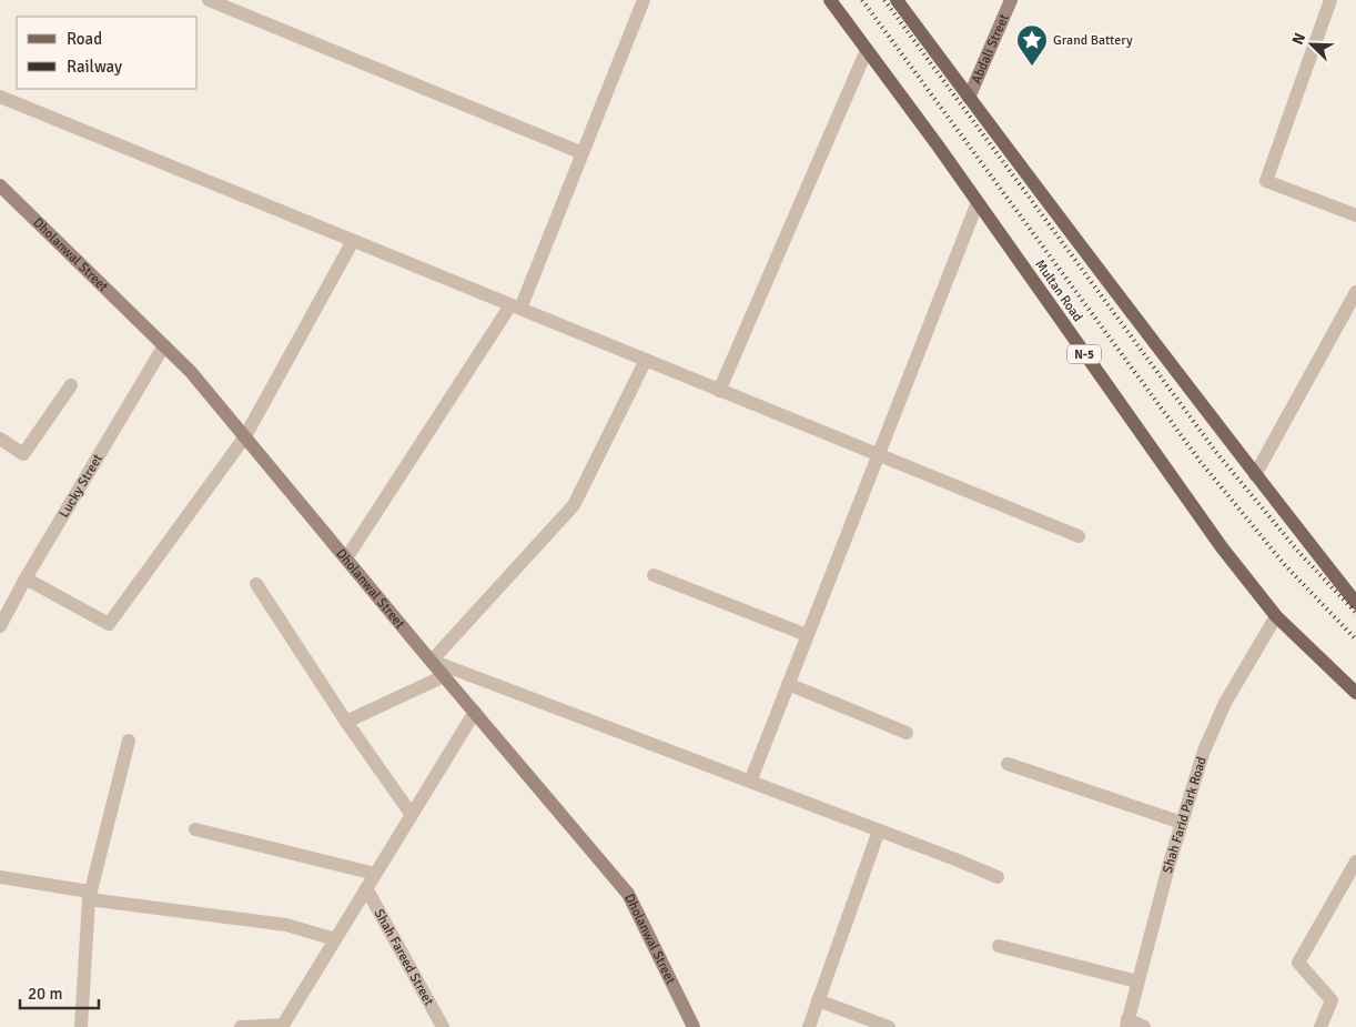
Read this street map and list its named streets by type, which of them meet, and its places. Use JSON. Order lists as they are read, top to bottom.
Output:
{
  "streets": {
    "main road": ["Multan Road", "N-5"],
    "street": [
      "Abdali Street",
      "Dholanwal Street",
      "Lucky Street",
      "Shah Farid Park Road",
      "Shah Fareed Street"
    ]
  },
  "crossings": [
    ["Dholanwal Street", "Lucky Street"],
    ["Multan Road", "Shah Farid Park Road"]
  ],
  "places": {
    "place": ["Grand Battery"]
  },
  "legend": ["Road", "Railway"],
  "scale_bar": "20 m",
  "north": "top left"
}
